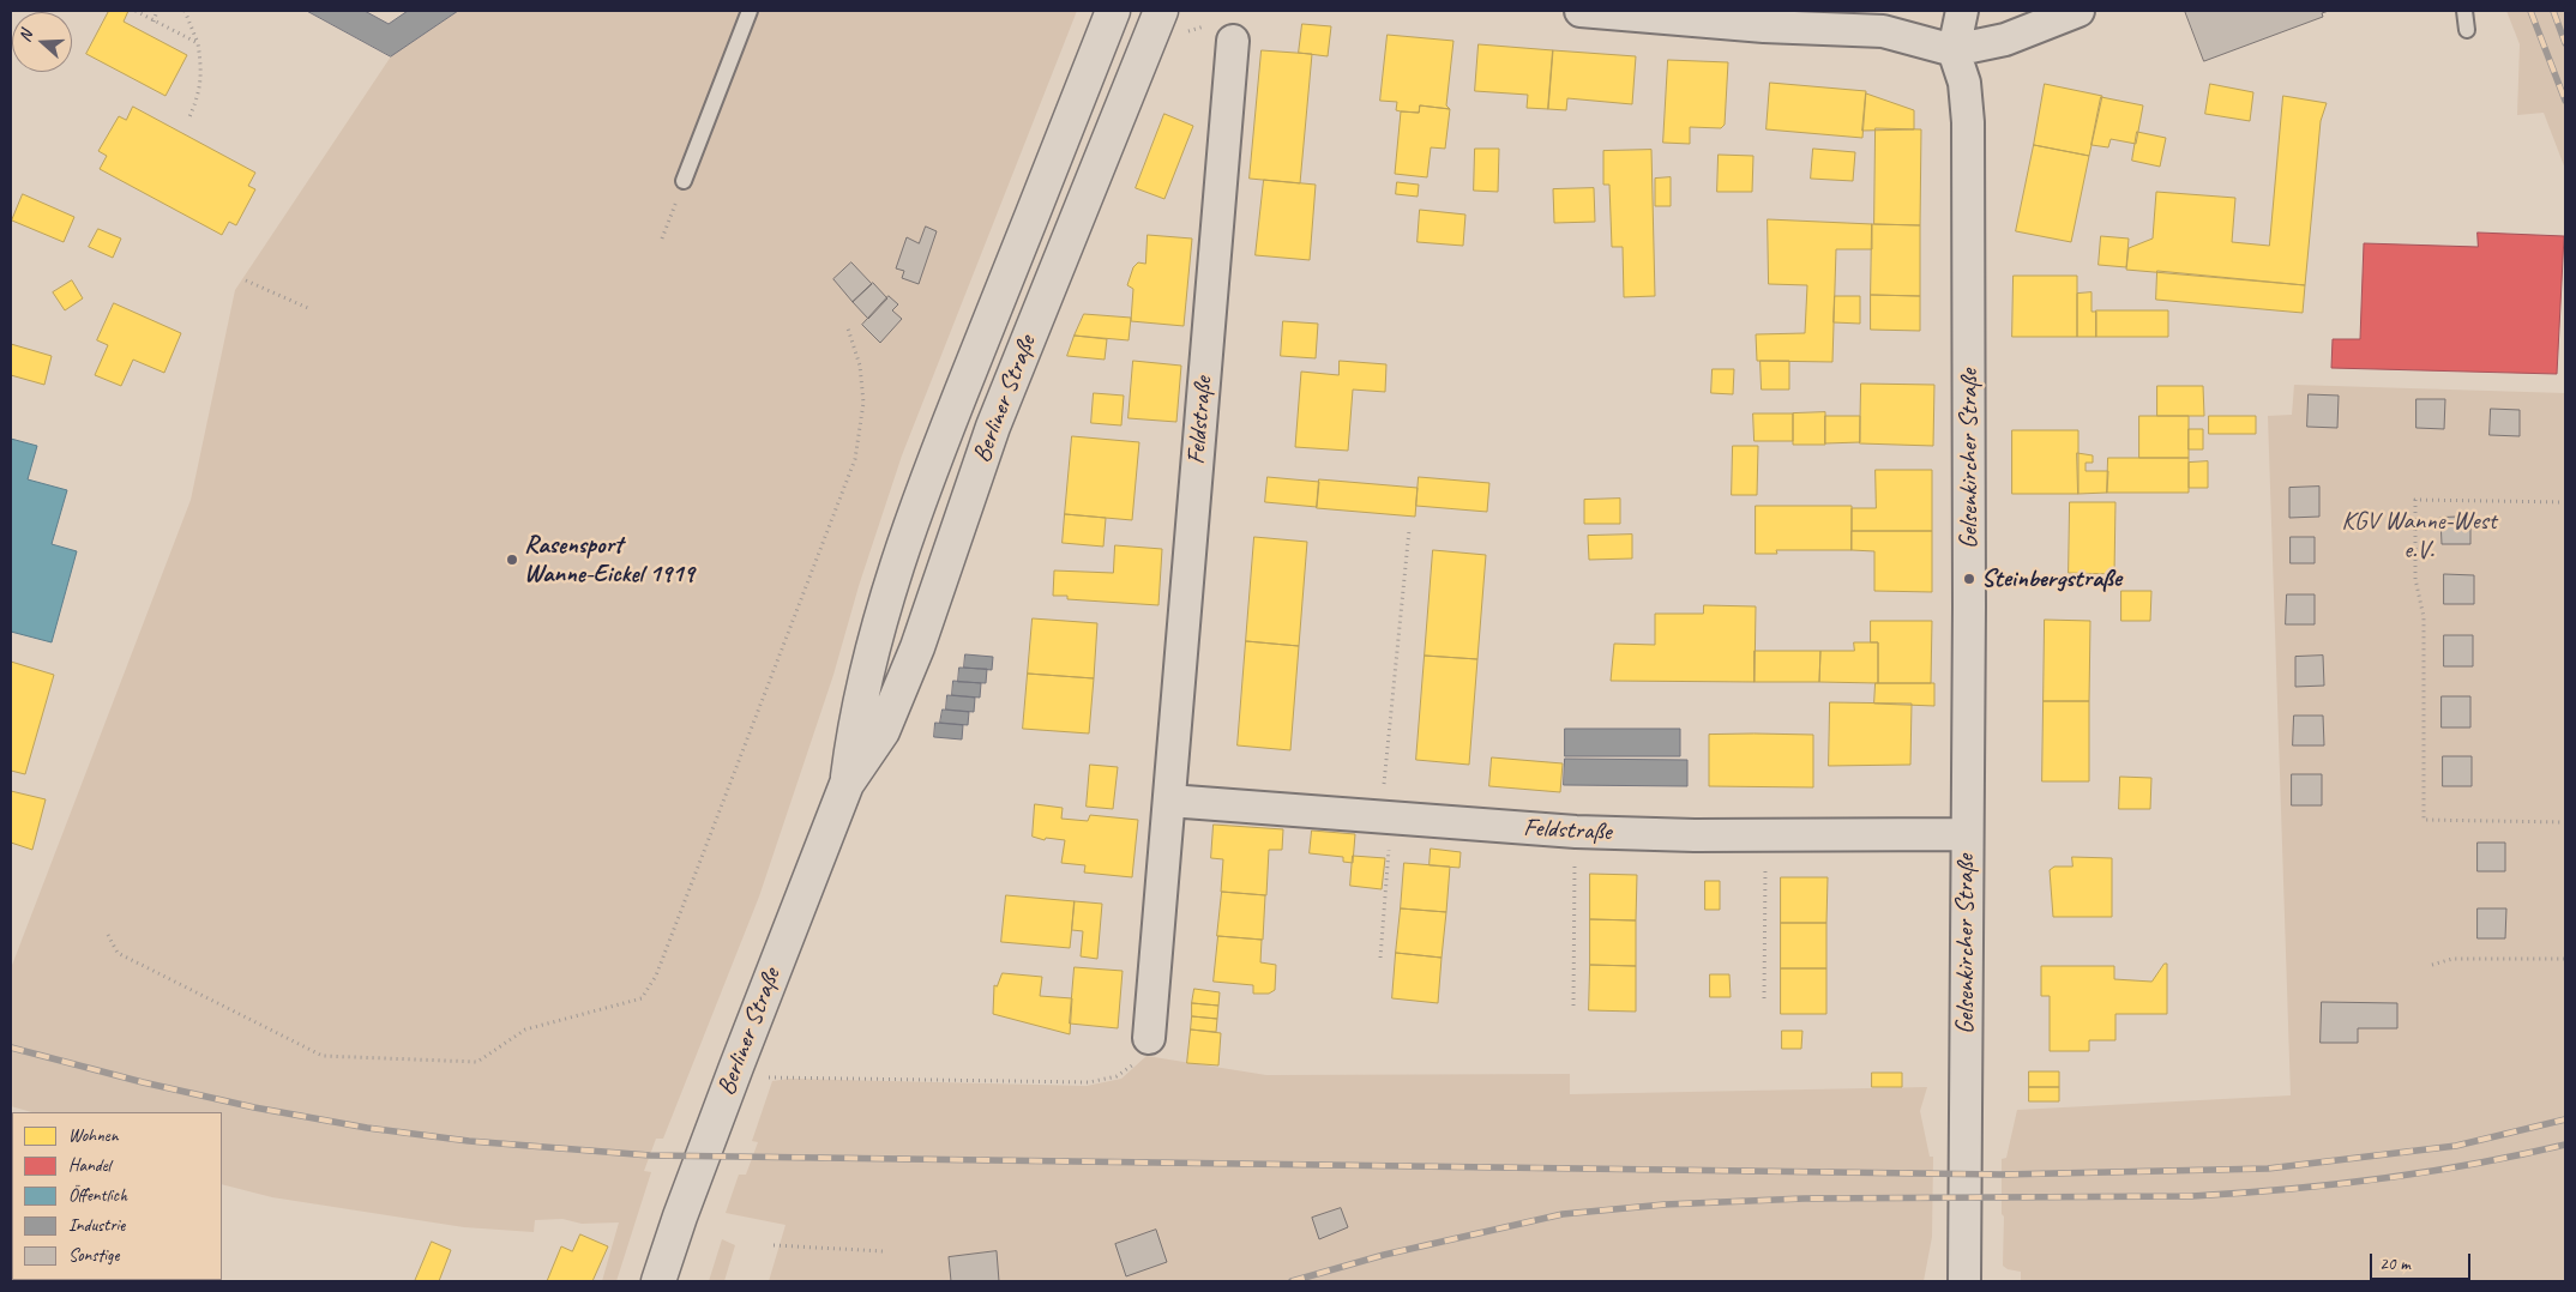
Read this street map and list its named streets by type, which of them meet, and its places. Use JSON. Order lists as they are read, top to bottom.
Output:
{
  "streets": {
    "main road": ["Berliner Straße"],
    "street": ["Feldstraße", "Gelsenkircher Straße"]
  },
  "crossings": [
    ["Feldstraße", "Gelsenkircher Straße"]
  ],
  "parks": ["KGV Wanne-West e.V."],
  "places": ["Rasensport Wanne-Eickel 1919", "Steinbergstraße"],
  "legend": [
    "Wohnen",
    "Handel",
    "Öffentlich",
    "Industrie",
    "Sonstige"
  ],
  "scale_bar": "20 m",
  "north": "left"
}
